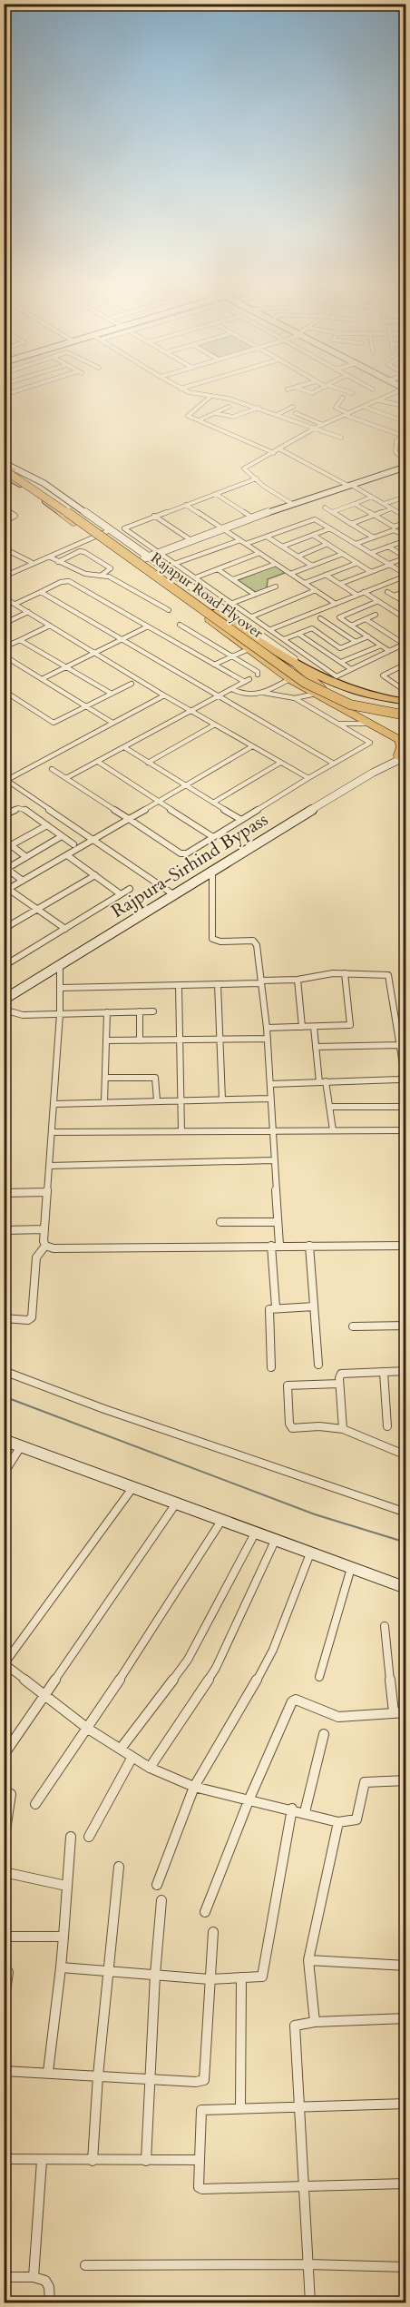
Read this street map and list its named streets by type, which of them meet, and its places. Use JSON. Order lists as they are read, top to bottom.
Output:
{
  "streets": {
    "highway": ["Rajapur Road Flyover"],
    "street": ["Rajpura-Sirhind Bypass"]
  }
}
